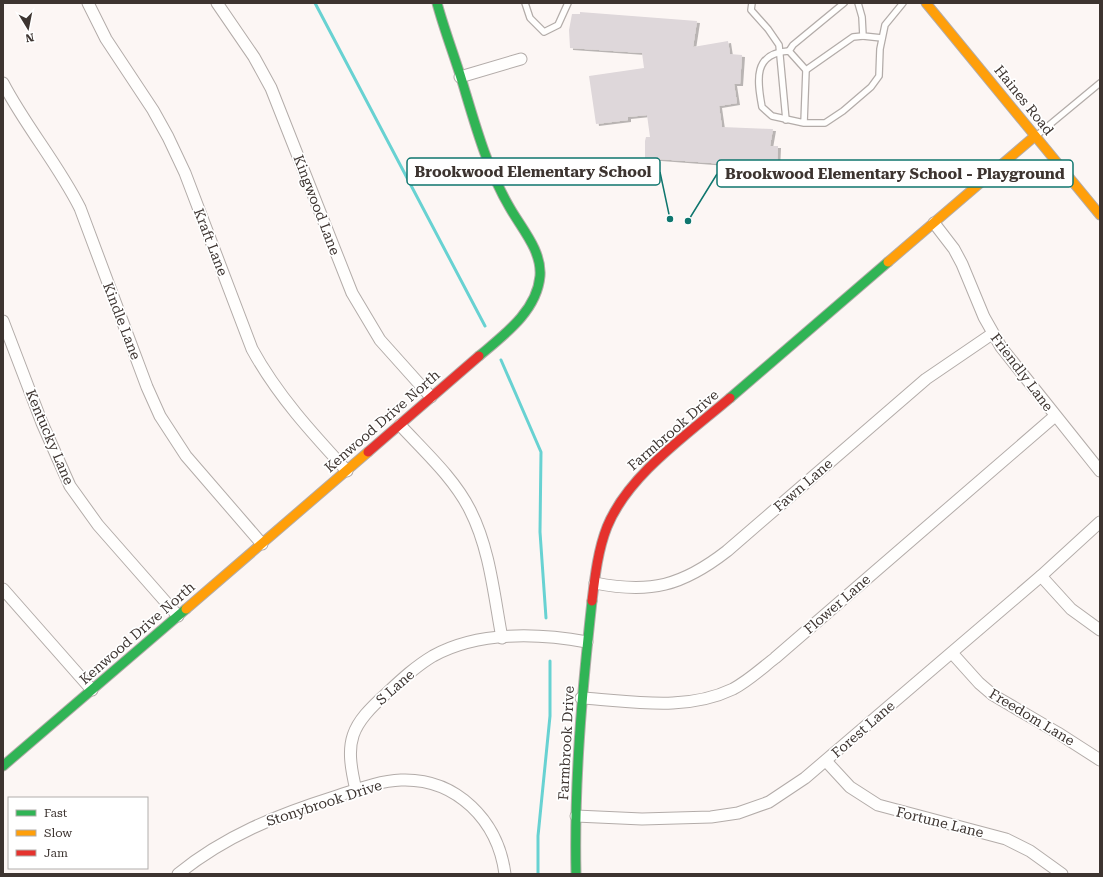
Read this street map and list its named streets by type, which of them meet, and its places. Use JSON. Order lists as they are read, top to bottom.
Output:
{
  "streets": {
    "street": [
      "Haines Road",
      "Kingwood Lane",
      "Kraft Lane",
      "Kindle Lane",
      "Friendly Lane",
      "Kenwood Drive North",
      "Farmbrook Drive",
      "Kentucky Lane",
      "Fawn Lane",
      "Flower Lane",
      "S Lane",
      "Freedom Lane",
      "Forest Lane",
      "Stonybrook Drive",
      "Fortune Lane"
    ]
  },
  "crossings": [
    ["Haines Road", "Farmbrook Drive"],
    ["Kingwood Lane", "Kenwood Drive North"],
    ["Kraft Lane", "Kenwood Drive North"],
    ["Kindle Lane", "Kenwood Drive North"],
    ["Friendly Lane", "Farmbrook Drive"],
    ["Friendly Lane", "Fawn Lane"],
    ["Friendly Lane", "Flower Lane"],
    ["Kenwood Drive North", "Kentucky Lane"],
    ["Farmbrook Drive", "Fawn Lane"],
    ["Farmbrook Drive", "Flower Lane"],
    ["Farmbrook Drive", "S Lane"],
    ["Farmbrook Drive", "Forest Lane"],
    ["S Lane", "Stonybrook Drive"],
    ["Freedom Lane", "Forest Lane"],
    ["Forest Lane", "Fortune Lane"]
  ],
  "places": ["Brookwood Elementary School", "Brookwood Elementary School - Playground"],
  "legend": ["Fast", "Slow", "Jam"],
  "north": "bottom"
}
